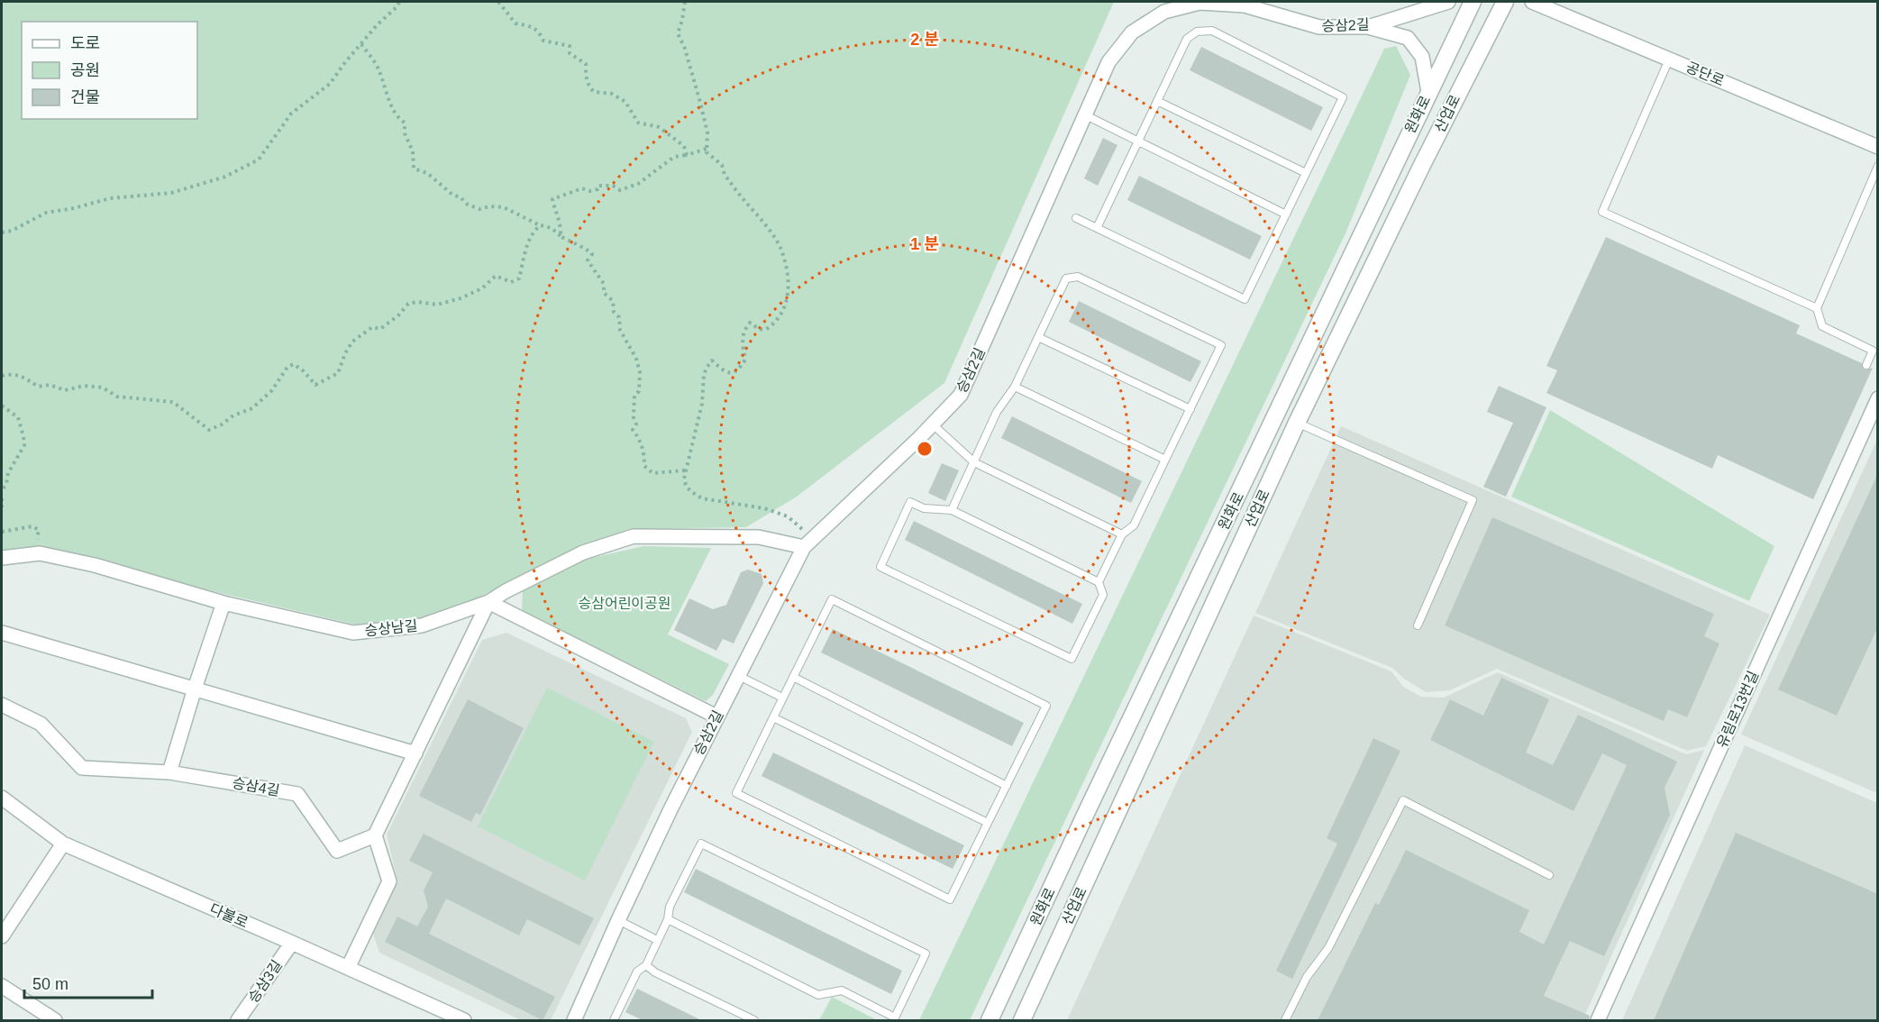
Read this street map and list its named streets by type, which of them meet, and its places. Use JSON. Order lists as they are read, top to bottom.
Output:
{
  "streets": {
    "street": [
      "승삼2길",
      "공단로",
      "산업로",
      "원화로",
      "승상남길",
      "유림로13번길",
      "승삼4길",
      "다불로",
      "승삼3길"
    ]
  },
  "crossings": [
    ["승삼2길", "승상남길"],
    ["다불로", "승삼3길"]
  ],
  "parks": ["승삼어린이공원"],
  "legend": ["도로", "공원", "건물"],
  "scale_bar": "50 m",
  "rings": ["2 분", "1 분"]
}
